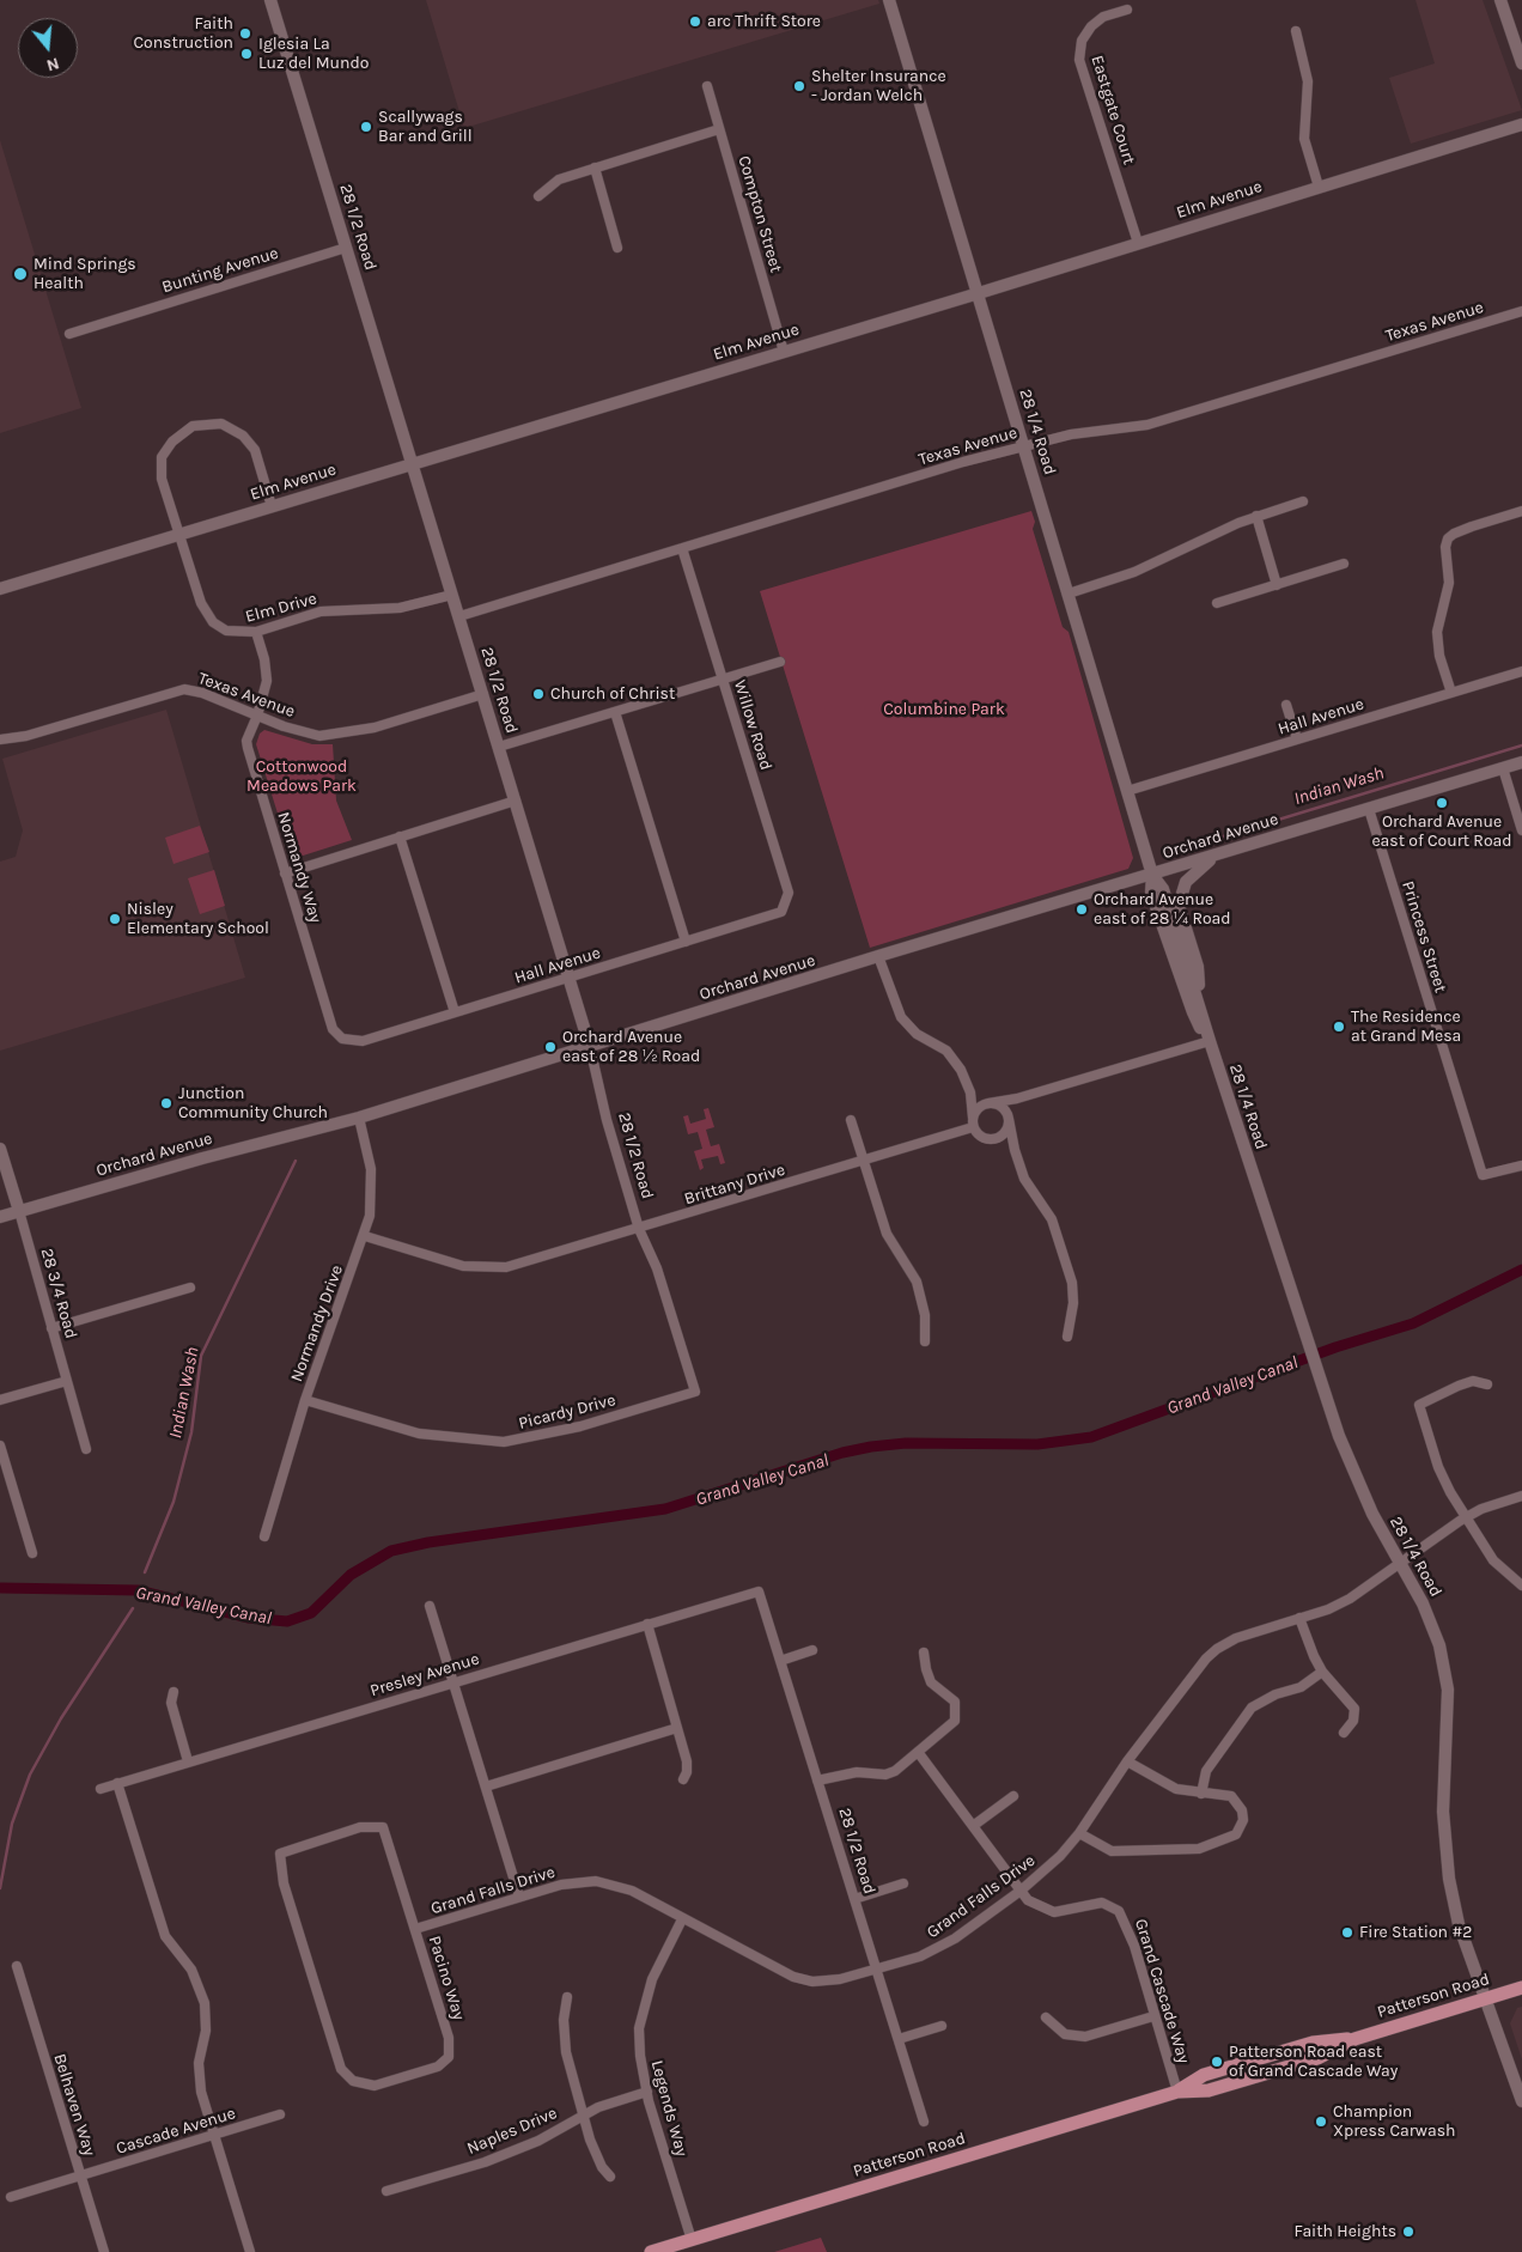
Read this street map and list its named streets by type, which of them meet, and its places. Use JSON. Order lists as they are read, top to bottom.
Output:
{
  "streets": {
    "main road": ["Patterson Road"],
    "street": [
      "Eastgate Court",
      "Elm Avenue",
      "Compton Street",
      "28 1/2 Road",
      "Bunting Avenue",
      "Texas Avenue",
      "28 1/4 Road",
      "Elm Drive",
      "Hall Avenue",
      "Willow Road",
      "Orchard Avenue",
      "Normandy Way",
      "Princess Street",
      "Brittany Drive",
      "28 3/4 Road",
      "Normandy Drive",
      "Picardy Drive",
      "Presley Avenue",
      "Grand Falls Drive",
      "Pacino Way",
      "Grand Cascade Way",
      "Belhaven Way",
      "Legends Way",
      "Cascade Avenue",
      "Naples Drive"
    ]
  },
  "crossings": [
    ["Eastgate Court", "Elm Avenue"],
    ["Elm Avenue", "Compton Street"],
    ["Elm Avenue", "28 1/2 Road"],
    ["Elm Avenue", "28 1/4 Road"],
    ["Elm Avenue", "Elm Drive"],
    ["28 1/2 Road", "Bunting Avenue"],
    ["28 1/2 Road", "Texas Avenue"],
    ["28 1/2 Road", "Elm Drive"],
    ["28 1/2 Road", "Hall Avenue"],
    ["28 1/2 Road", "Orchard Avenue"],
    ["28 1/2 Road", "Brittany Drive"],
    ["28 1/2 Road", "Picardy Drive"],
    ["28 1/2 Road", "Presley Avenue"],
    ["28 1/2 Road", "Grand Falls Drive"],
    ["Texas Avenue", "28 1/4 Road"],
    ["Texas Avenue", "Willow Road"],
    ["Texas Avenue", "Normandy Way"],
    ["28 1/4 Road", "Hall Avenue"],
    ["28 1/4 Road", "Orchard Avenue"],
    ["28 1/4 Road", "Grand Falls Drive"],
    ["28 1/4 Road", "Patterson Road"],
    ["Elm Drive", "Normandy Way"],
    ["Hall Avenue", "Willow Road"],
    ["Hall Avenue", "Normandy Way"],
    ["Orchard Avenue", "Princess Street"],
    ["Orchard Avenue", "28 3/4 Road"],
    ["Orchard Avenue", "Normandy Drive"],
    ["Brittany Drive", "Normandy Drive"],
    ["Normandy Drive", "Picardy Drive"],
    ["Grand Falls Drive", "Pacino Way"],
    ["Grand Falls Drive", "Grand Cascade Way"],
    ["Grand Falls Drive", "Legends Way"],
    ["Grand Cascade Way", "Patterson Road"],
    ["Patterson Road", "Legends Way"],
    ["Belhaven Way", "Cascade Avenue"],
    ["Legends Way", "Naples Drive"]
  ],
  "water": ["Indian Wash", "Grand Valley Canal"],
  "parks": ["Columbine Park", "Cottonwood Meadows Park"],
  "places": [
    "arc Thrift Store",
    "Faith Construction",
    "Iglesia La Luz del Mundo",
    "Shelter Insurance - Jordan Welch",
    "Scallywags Bar and Grill",
    "Mind Springs Health",
    "Church of Christ",
    "Orchard Avenue east of Court Road",
    "Orchard Avenue east of 28 ¼ Road",
    "Nisley Elementary School",
    "The Residence at Grand Mesa",
    "Orchard Avenue east of 28 ½ Road",
    "Junction Community Church",
    "Fire Station #2",
    "Patterson Road east of Grand Cascade Way",
    "Champion Xpress Carwash",
    "Faith Heights"
  ],
  "north": "bottom"
}
